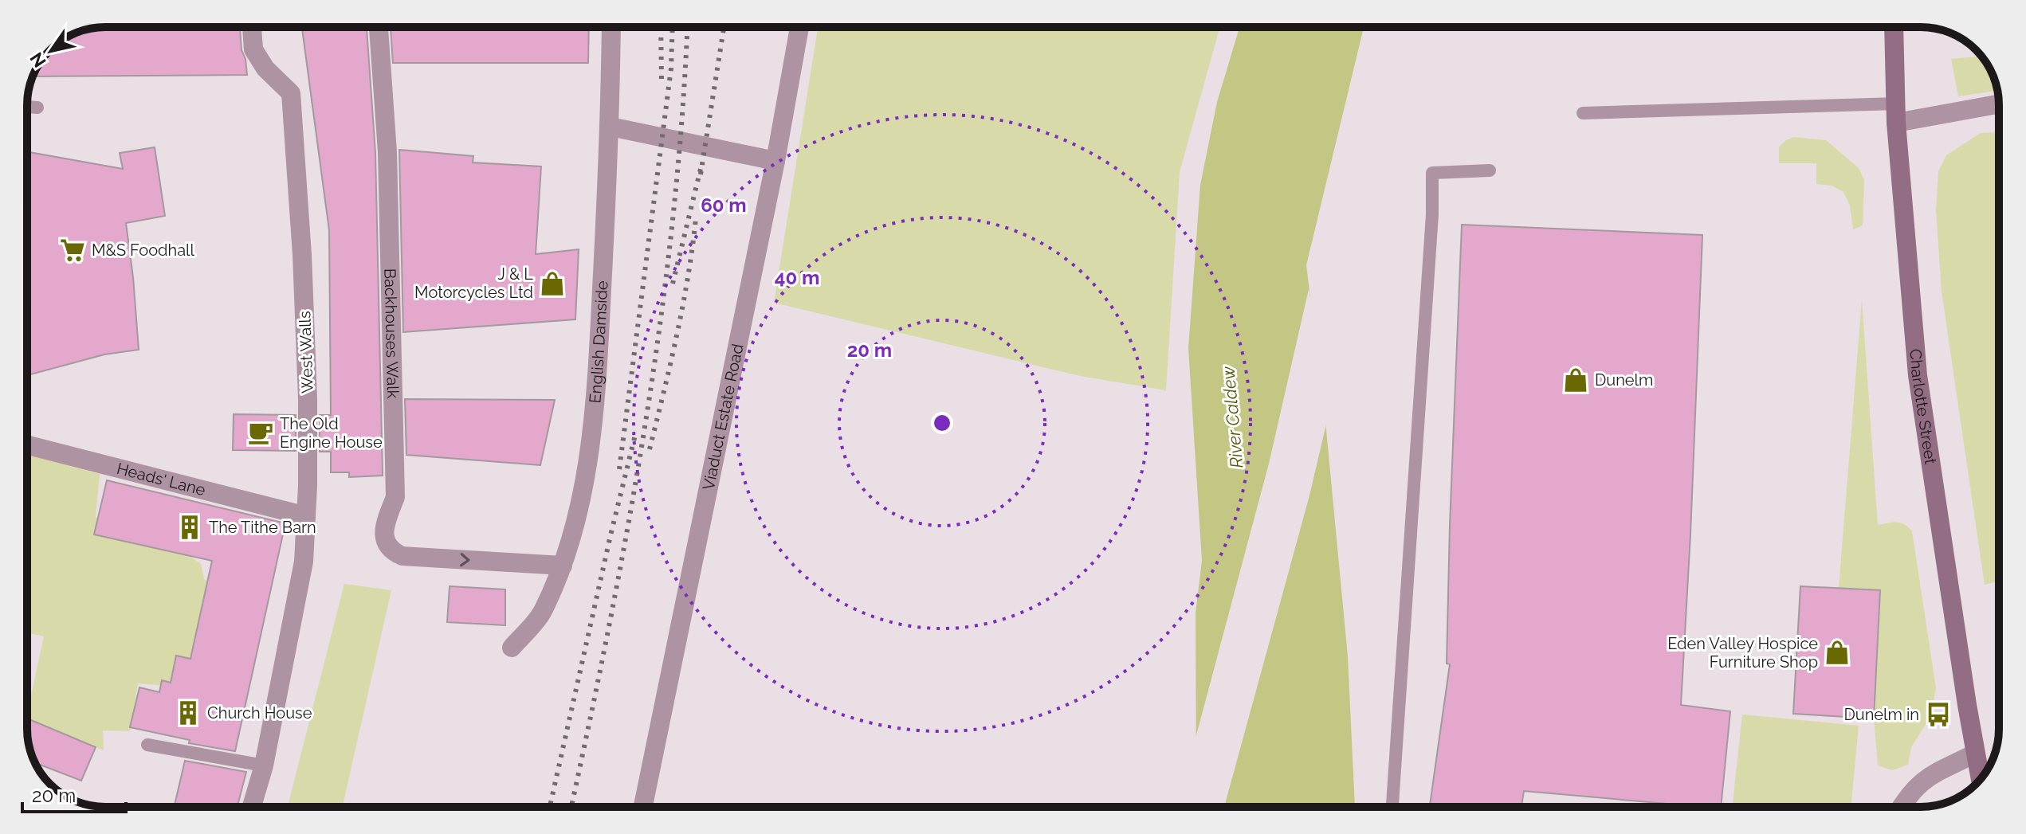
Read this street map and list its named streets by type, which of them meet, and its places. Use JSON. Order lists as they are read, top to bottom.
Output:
{
  "streets": {
    "street": [
      "Backhouses Walk",
      "English Damside",
      "West Walls",
      "Charlotte Street",
      "Viaduct Estate Road",
      "Heads' Lane"
    ]
  },
  "crossings": [
    ["Backhouses Walk", "English Damside"],
    ["West Walls", "Heads' Lane"]
  ],
  "one_way": ["Backhouses Walk"],
  "water": ["River Caldew"],
  "places": {
    "supermarket": ["M&S Foodhall"],
    "shop": ["J & L Motorcycles Ltd", "Dunelm", "Eden Valley Hospice Furniture Shop"],
    "cafe": ["The Old Engine House"],
    "building": ["The Tithe Barn", "Church House"],
    "bus stop": ["Dunelm in"]
  },
  "scale_bar": "20 m",
  "north": "bottom left",
  "rings": ["60 m", "40 m", "20 m"]
}
